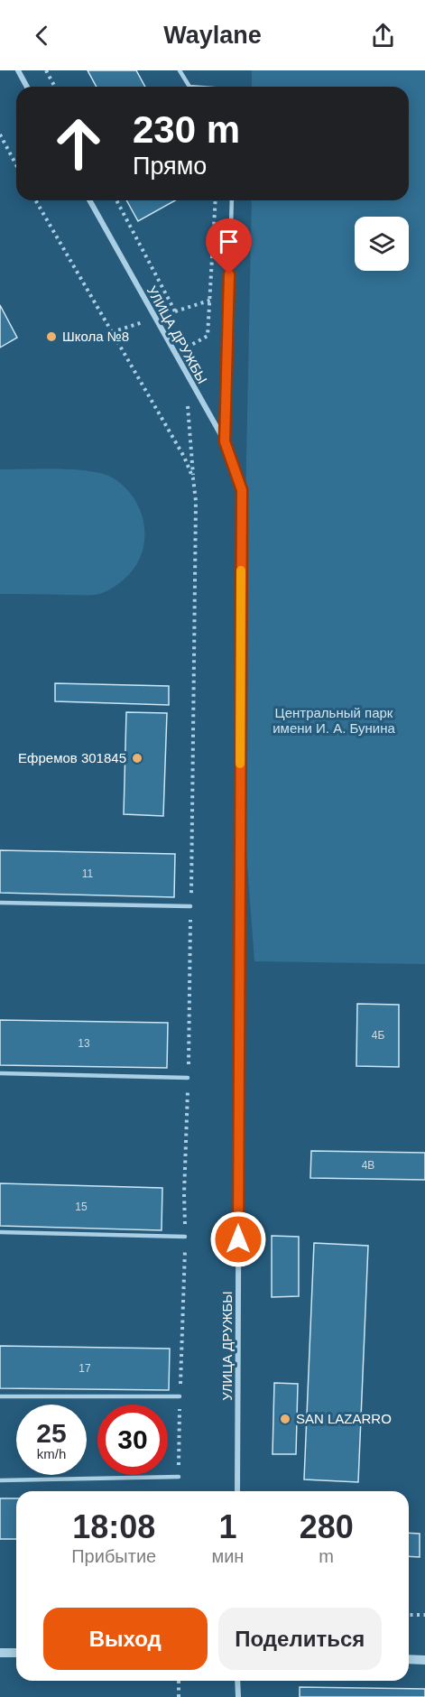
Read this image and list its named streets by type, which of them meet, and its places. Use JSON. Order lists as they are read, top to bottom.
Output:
{
  "streets": {
    "street": ["УЛИЦА ДРУЖБЫ"]
  },
  "parks": ["Центральный парк имени И. А. Бунина"],
  "places": ["Школа №8", "Ефремов 301845", "SAN LAZARRO"],
  "house_numbers": [
    "11",
    "4Б",
    "13",
    "4В",
    "15",
    "17"
  ],
  "page": {
    "header": "Waylane",
    "turn": ["230 m", "Прямо"],
    "speed": "25 km/h",
    "limit": "30",
    "eta": [
      "18:08",
      "Прибытие",
      "1",
      "мин",
      "280",
      "m"
    ],
    "buttons": ["Выход", "Поделиться"]
  }
}
